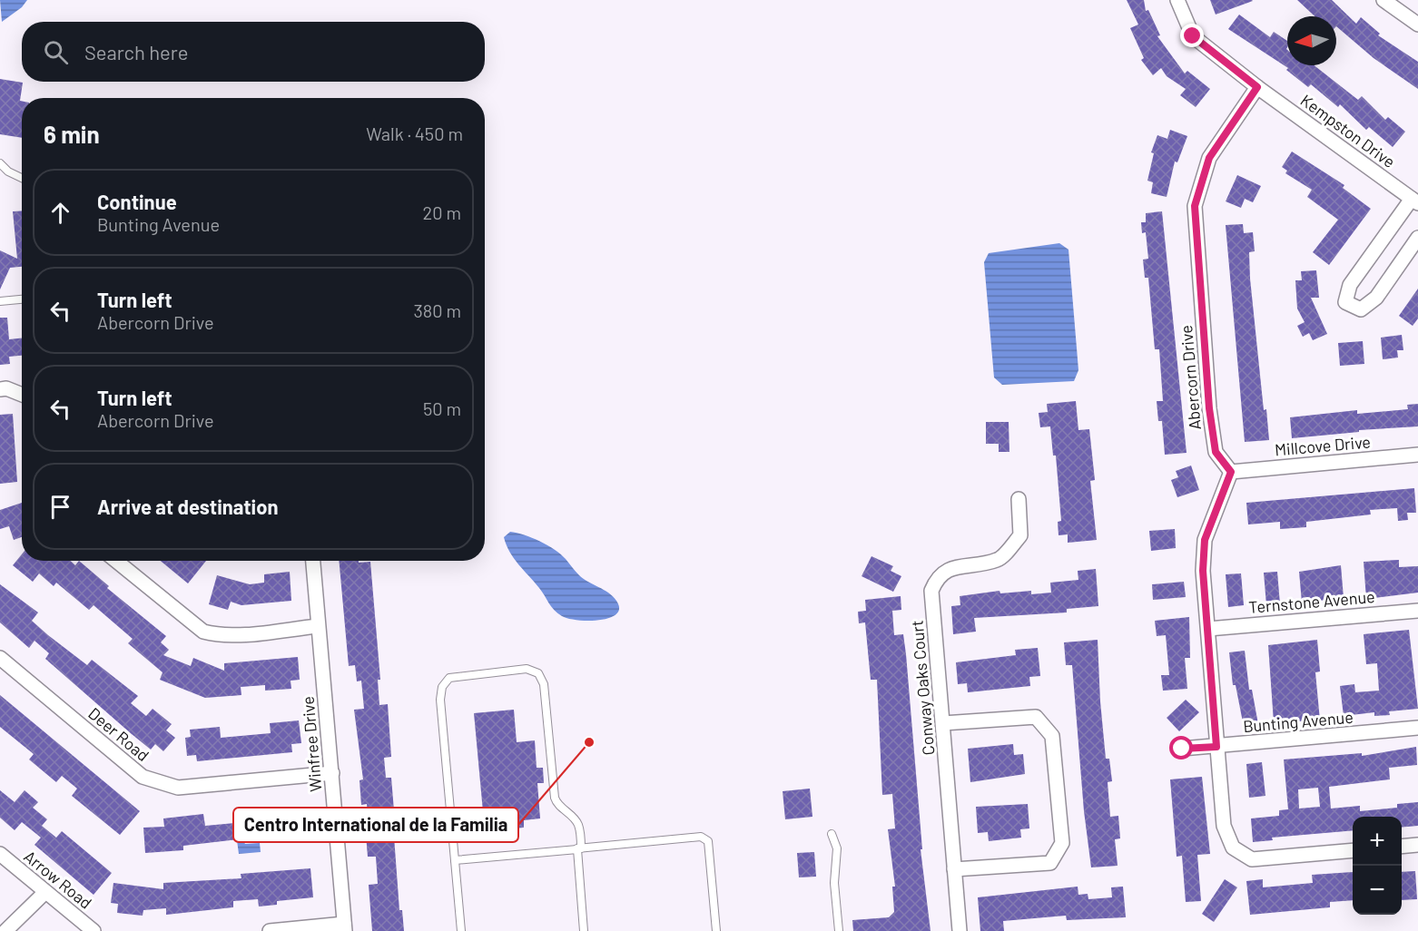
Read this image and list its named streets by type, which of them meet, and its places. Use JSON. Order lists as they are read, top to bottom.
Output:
{
  "streets": {
    "street": [
      "Kempston Drive",
      "Abercorn Drive",
      "Millcove Drive",
      "Ternstone Avenue",
      "Conway Oaks Court",
      "Bunting Avenue",
      "Deer Road",
      "Winfree Drive",
      "Arrow Road"
    ]
  },
  "crossings": [
    ["Kempston Drive", "Abercorn Drive"],
    ["Abercorn Drive", "Millcove Drive"],
    ["Deer Road", "Winfree Drive"]
  ],
  "places": ["Centro International de la Familia"],
  "north": "left",
  "page": {
    "search": "Search here",
    "heading": ["6 min", "Walk · 450 m"],
    "list": [
      ["Continue", "Bunting Avenue", "20 m"],
      ["Turn left", "Abercorn Drive", "380 m"],
      ["Turn left", "Abercorn Drive", "50 m"],
      "Arrive at destination"
    ],
    "map_buttons": ["+", "−"]
  }
}
